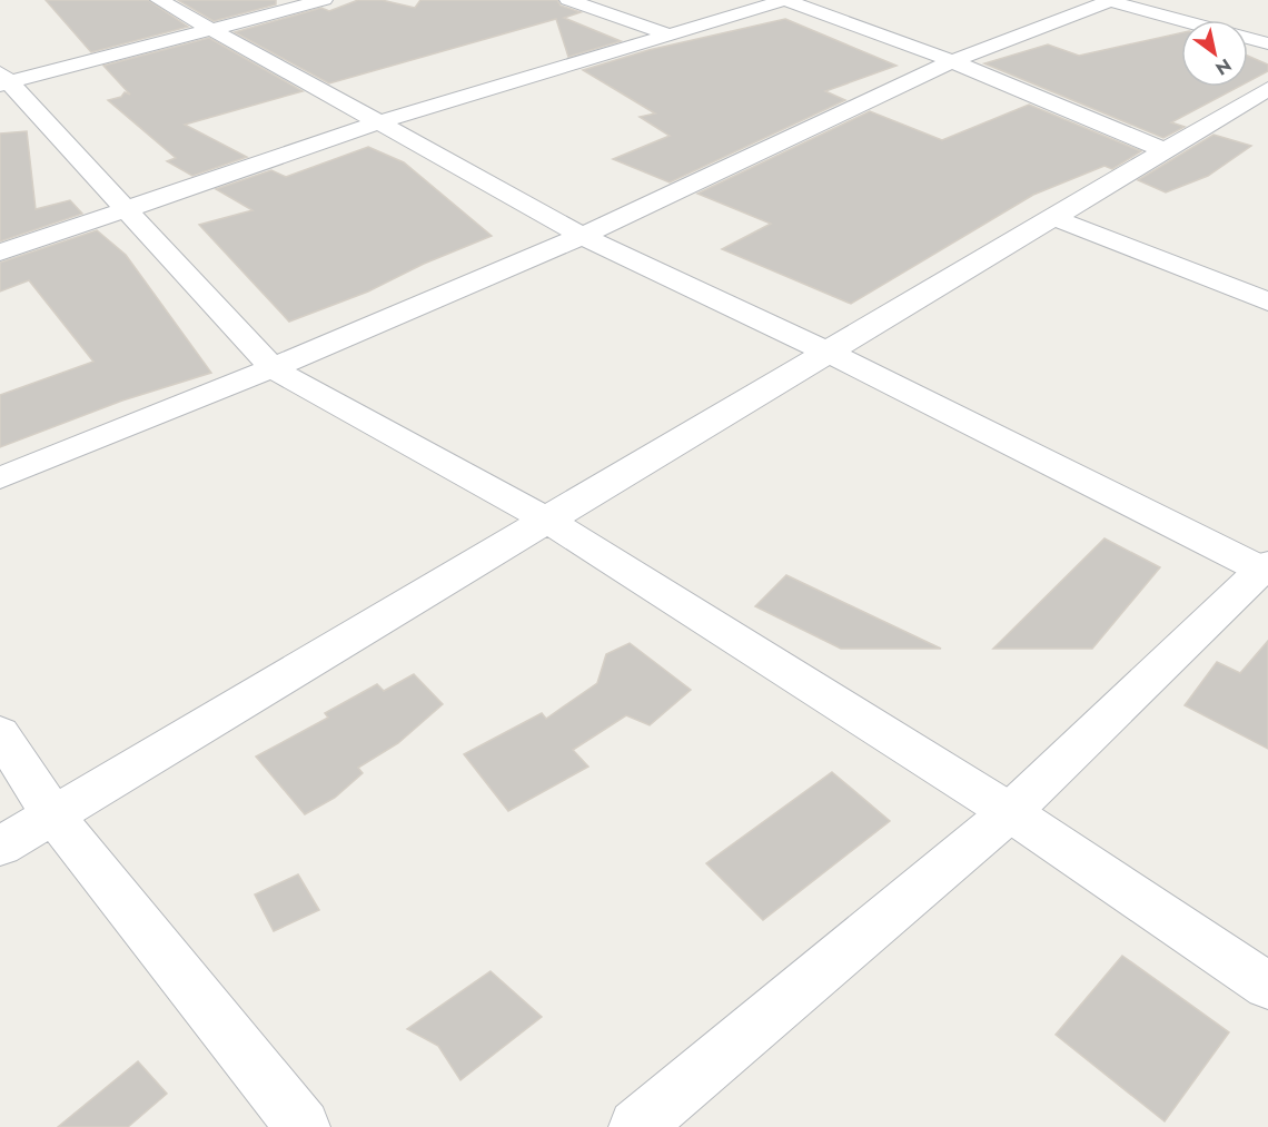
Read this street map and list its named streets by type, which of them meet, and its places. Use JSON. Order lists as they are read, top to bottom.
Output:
{
  "north": "bottom right"
}
